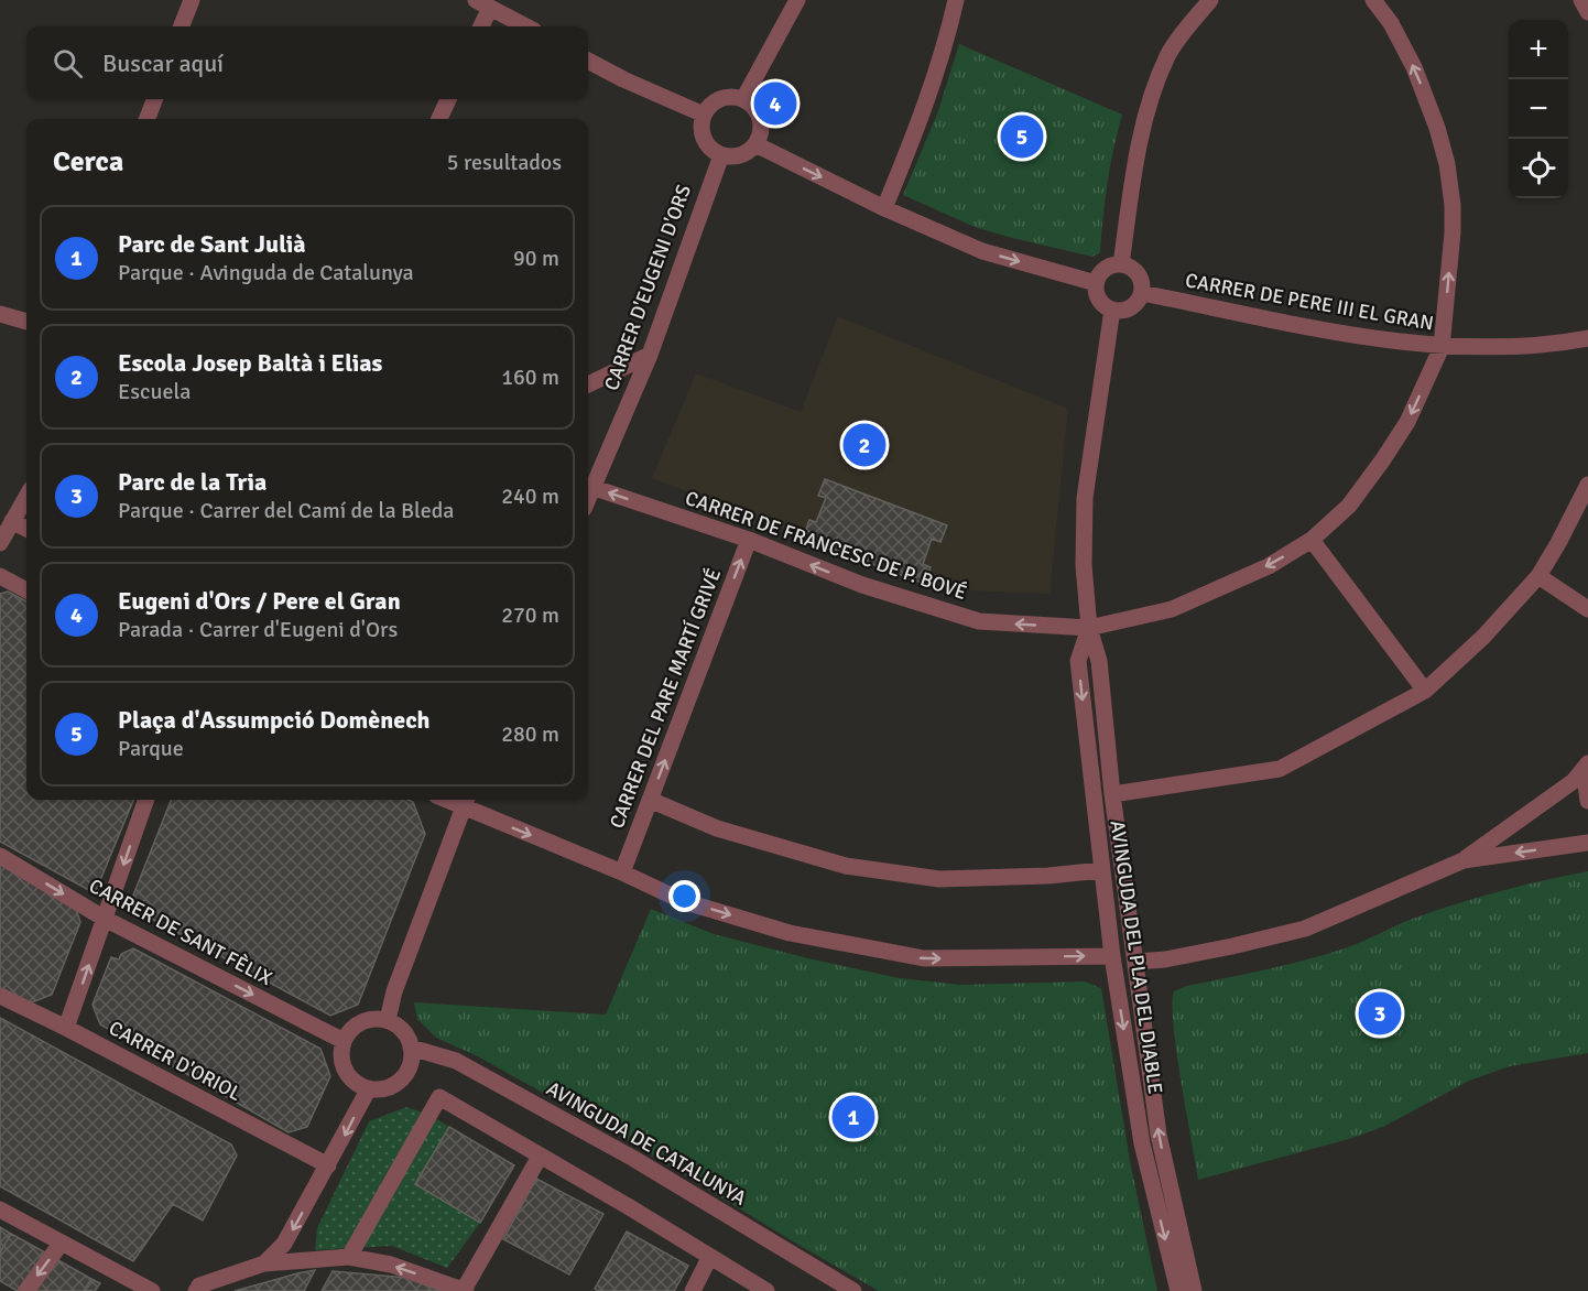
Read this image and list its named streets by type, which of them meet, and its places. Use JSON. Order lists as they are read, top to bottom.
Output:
{
  "streets": {
    "street": [
      "CARRER D'EUGENI D'ORS",
      "CARRER DE PERE III EL GRAN",
      "CARRER DE FRANCESC DE P. BOVÉ",
      "CARRER DEL PARE MARTÍ GRIVÉ",
      "CARRER DE SANT FÈLIX",
      "AVINGUDA DEL PLA DEL DIABLE",
      "CARRER D'ORIOL",
      "AVINGUDA DE CATALUNYA"
    ]
  },
  "crossings": [
    ["CARRER D'EUGENI D'ORS", "CARRER DE FRANCESC DE P. BOVÉ"],
    ["CARRER DE PERE III EL GRAN", "CARRER DE FRANCESC DE P. BOVÉ"],
    ["CARRER DE PERE III EL GRAN", "AVINGUDA DEL PLA DEL DIABLE"],
    ["CARRER DE FRANCESC DE P. BOVÉ", "CARRER DEL PARE MARTÍ GRIVÉ"],
    ["CARRER DE FRANCESC DE P. BOVÉ", "AVINGUDA DEL PLA DEL DIABLE"],
    ["CARRER DE SANT FÈLIX", "AVINGUDA DE CATALUNYA"]
  ],
  "one_way": ["CARRER DE FRANCESC DE P. BOVÉ", "CARRER DEL PARE MARTÍ GRIVÉ", "CARRER DE SANT FÈLIX"],
  "page": {
    "map_buttons": ["+", "−"],
    "search": "Buscar aquí",
    "pins": [
      "4",
      "5",
      "2",
      "3",
      "1"
    ],
    "heading": ["Cerca", "5 resultados"],
    "list": [
      {
        "mark": "1",
        "name": "Parc de Sant Julià",
        "note": "Parque · Avinguda de Catalunya",
        "value": "90 m"
      },
      {
        "mark": "2",
        "name": "Escola Josep Baltà i Elias",
        "note": "Escuela",
        "value": "160 m"
      },
      {
        "mark": "3",
        "name": "Parc de la Tria",
        "note": "Parque · Carrer del Camí de la Bleda",
        "value": "240 m"
      },
      {
        "mark": "4",
        "name": "Eugeni d'Ors / Pere el Gran",
        "note": "Parada · Carrer d'Eugeni d'Ors",
        "value": "270 m"
      },
      {
        "mark": "5",
        "name": "Plaça d'Assumpció Domènech",
        "note": "Parque",
        "value": "280 m"
      }
    ]
  }
}
